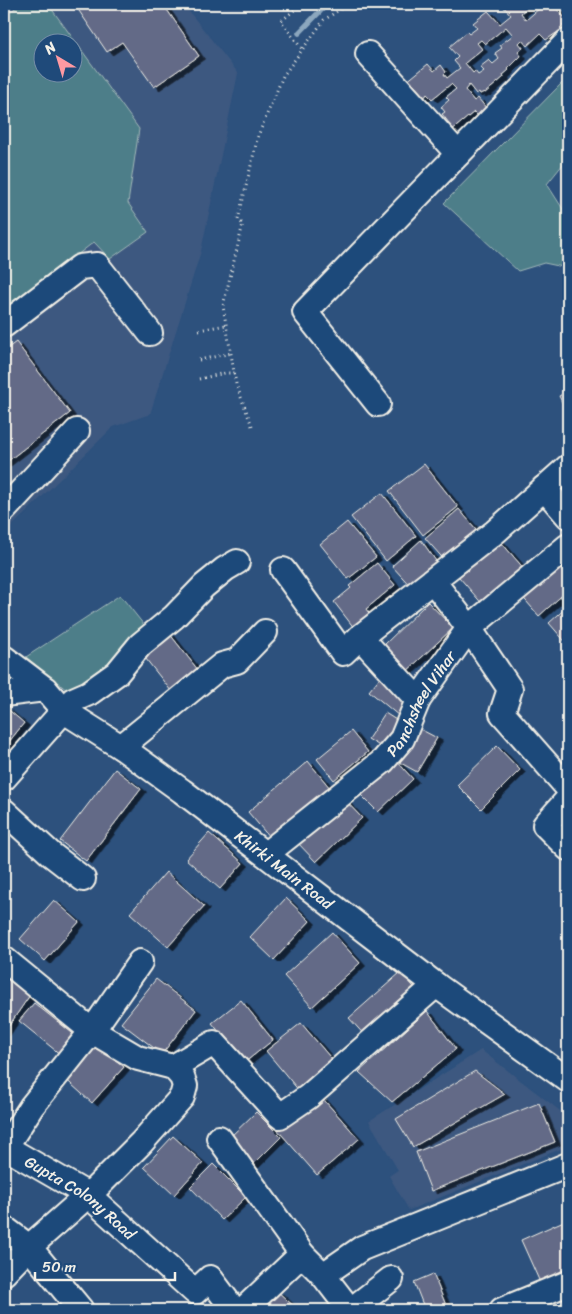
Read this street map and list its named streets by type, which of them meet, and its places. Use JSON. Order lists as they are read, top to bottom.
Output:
{
  "streets": {
    "street": ["Panchsheel Vihar", "Khirki Main Road", "Gupta Colony Road"]
  },
  "crossings": [
    ["Panchsheel Vihar", "Khirki Main Road"]
  ],
  "scale_bar": "50 m",
  "north": "top left"
}
